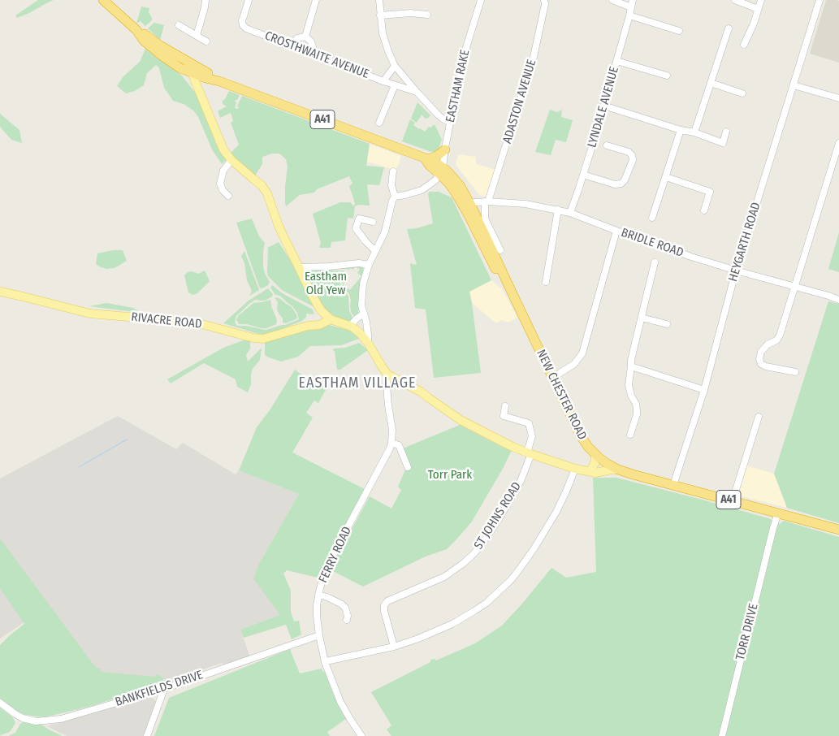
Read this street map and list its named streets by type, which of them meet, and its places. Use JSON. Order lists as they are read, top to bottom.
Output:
{
  "streets": {
    "highway": ["A41", "NEW CHESTER ROAD"],
    "main road": ["RIVACRE ROAD"],
    "street": [
      "CROSTHWAITE AVENUE",
      "EASTHAM RAKE",
      "ADASTON AVENUE",
      "LYNDALE AVENUE",
      "HEYGARTH ROAD",
      "BRIDLE ROAD",
      "ST JOHNS ROAD",
      "FERRY ROAD",
      "TORR DRIVE",
      "BANKFIELDS DRIVE"
    ]
  },
  "crossings": [
    ["EASTHAM RAKE", "NEW CHESTER ROAD"],
    ["ADASTON AVENUE", "BRIDLE ROAD"],
    ["LYNDALE AVENUE", "BRIDLE ROAD"],
    ["HEYGARTH ROAD", "BRIDLE ROAD"],
    ["HEYGARTH ROAD", "NEW CHESTER ROAD"],
    ["BRIDLE ROAD", "NEW CHESTER ROAD"],
    ["NEW CHESTER ROAD", "TORR DRIVE"],
    ["FERRY ROAD", "BANKFIELDS DRIVE"]
  ],
  "districts": ["EASTHAM VILLAGE"],
  "parks": ["Eastham Old Yew", "Torr Park"]
}
